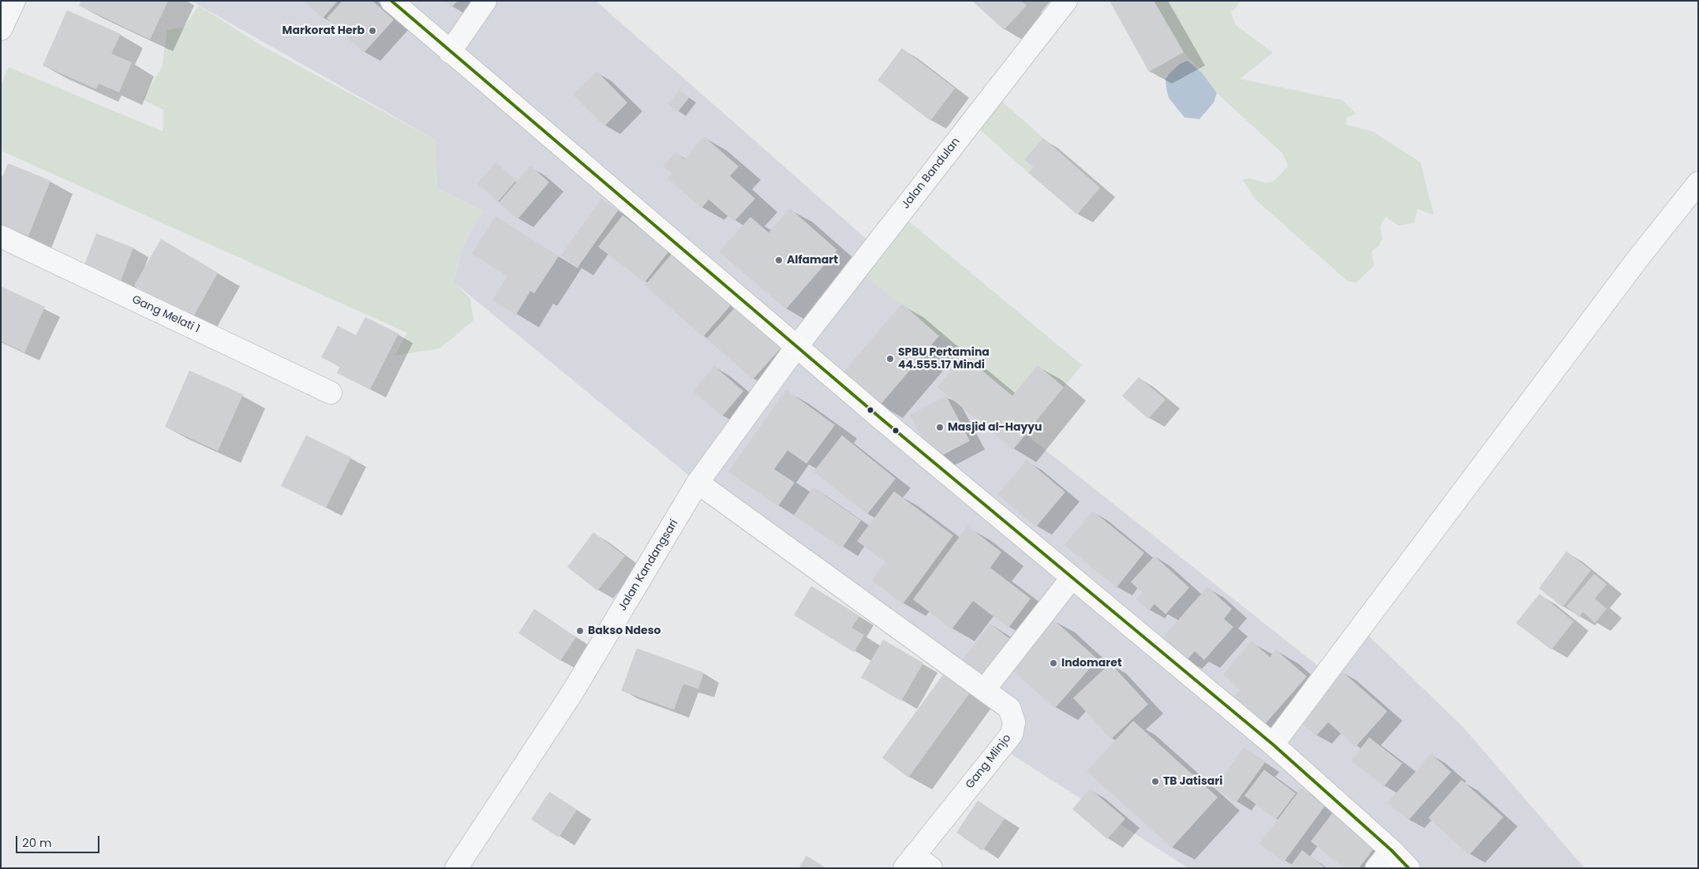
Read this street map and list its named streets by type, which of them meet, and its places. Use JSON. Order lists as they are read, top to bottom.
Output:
{
  "streets": {
    "street": [
      "Jalan Bandulan",
      "Gang Melati 1",
      "Jalan Kandangsari",
      "Gang Mlinjo"
    ]
  },
  "crossings": [
    ["Jalan Bandulan", "Jalan Kandangsari"],
    ["Jalan Kandangsari", "Gang Mlinjo"]
  ],
  "places": [
    "Markorat Herb",
    "Alfamart",
    "SPBU Pertamina 44.555.17 Mindi",
    "Masjid al-Hayyu",
    "Bakso Ndeso",
    "Indomaret",
    "TB Jatisari"
  ],
  "scale_bar": "20 m"
}
